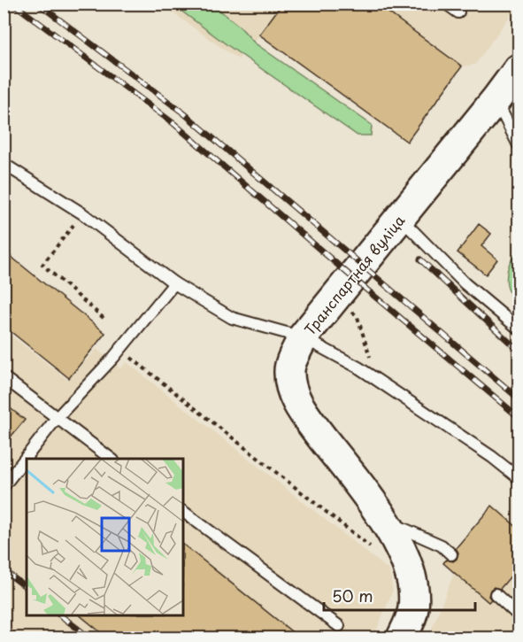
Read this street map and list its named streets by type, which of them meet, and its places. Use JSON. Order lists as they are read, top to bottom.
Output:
{
  "streets": {
    "main road": ["Транспартная вуліца"]
  },
  "scale_bar": "50 m"
}
